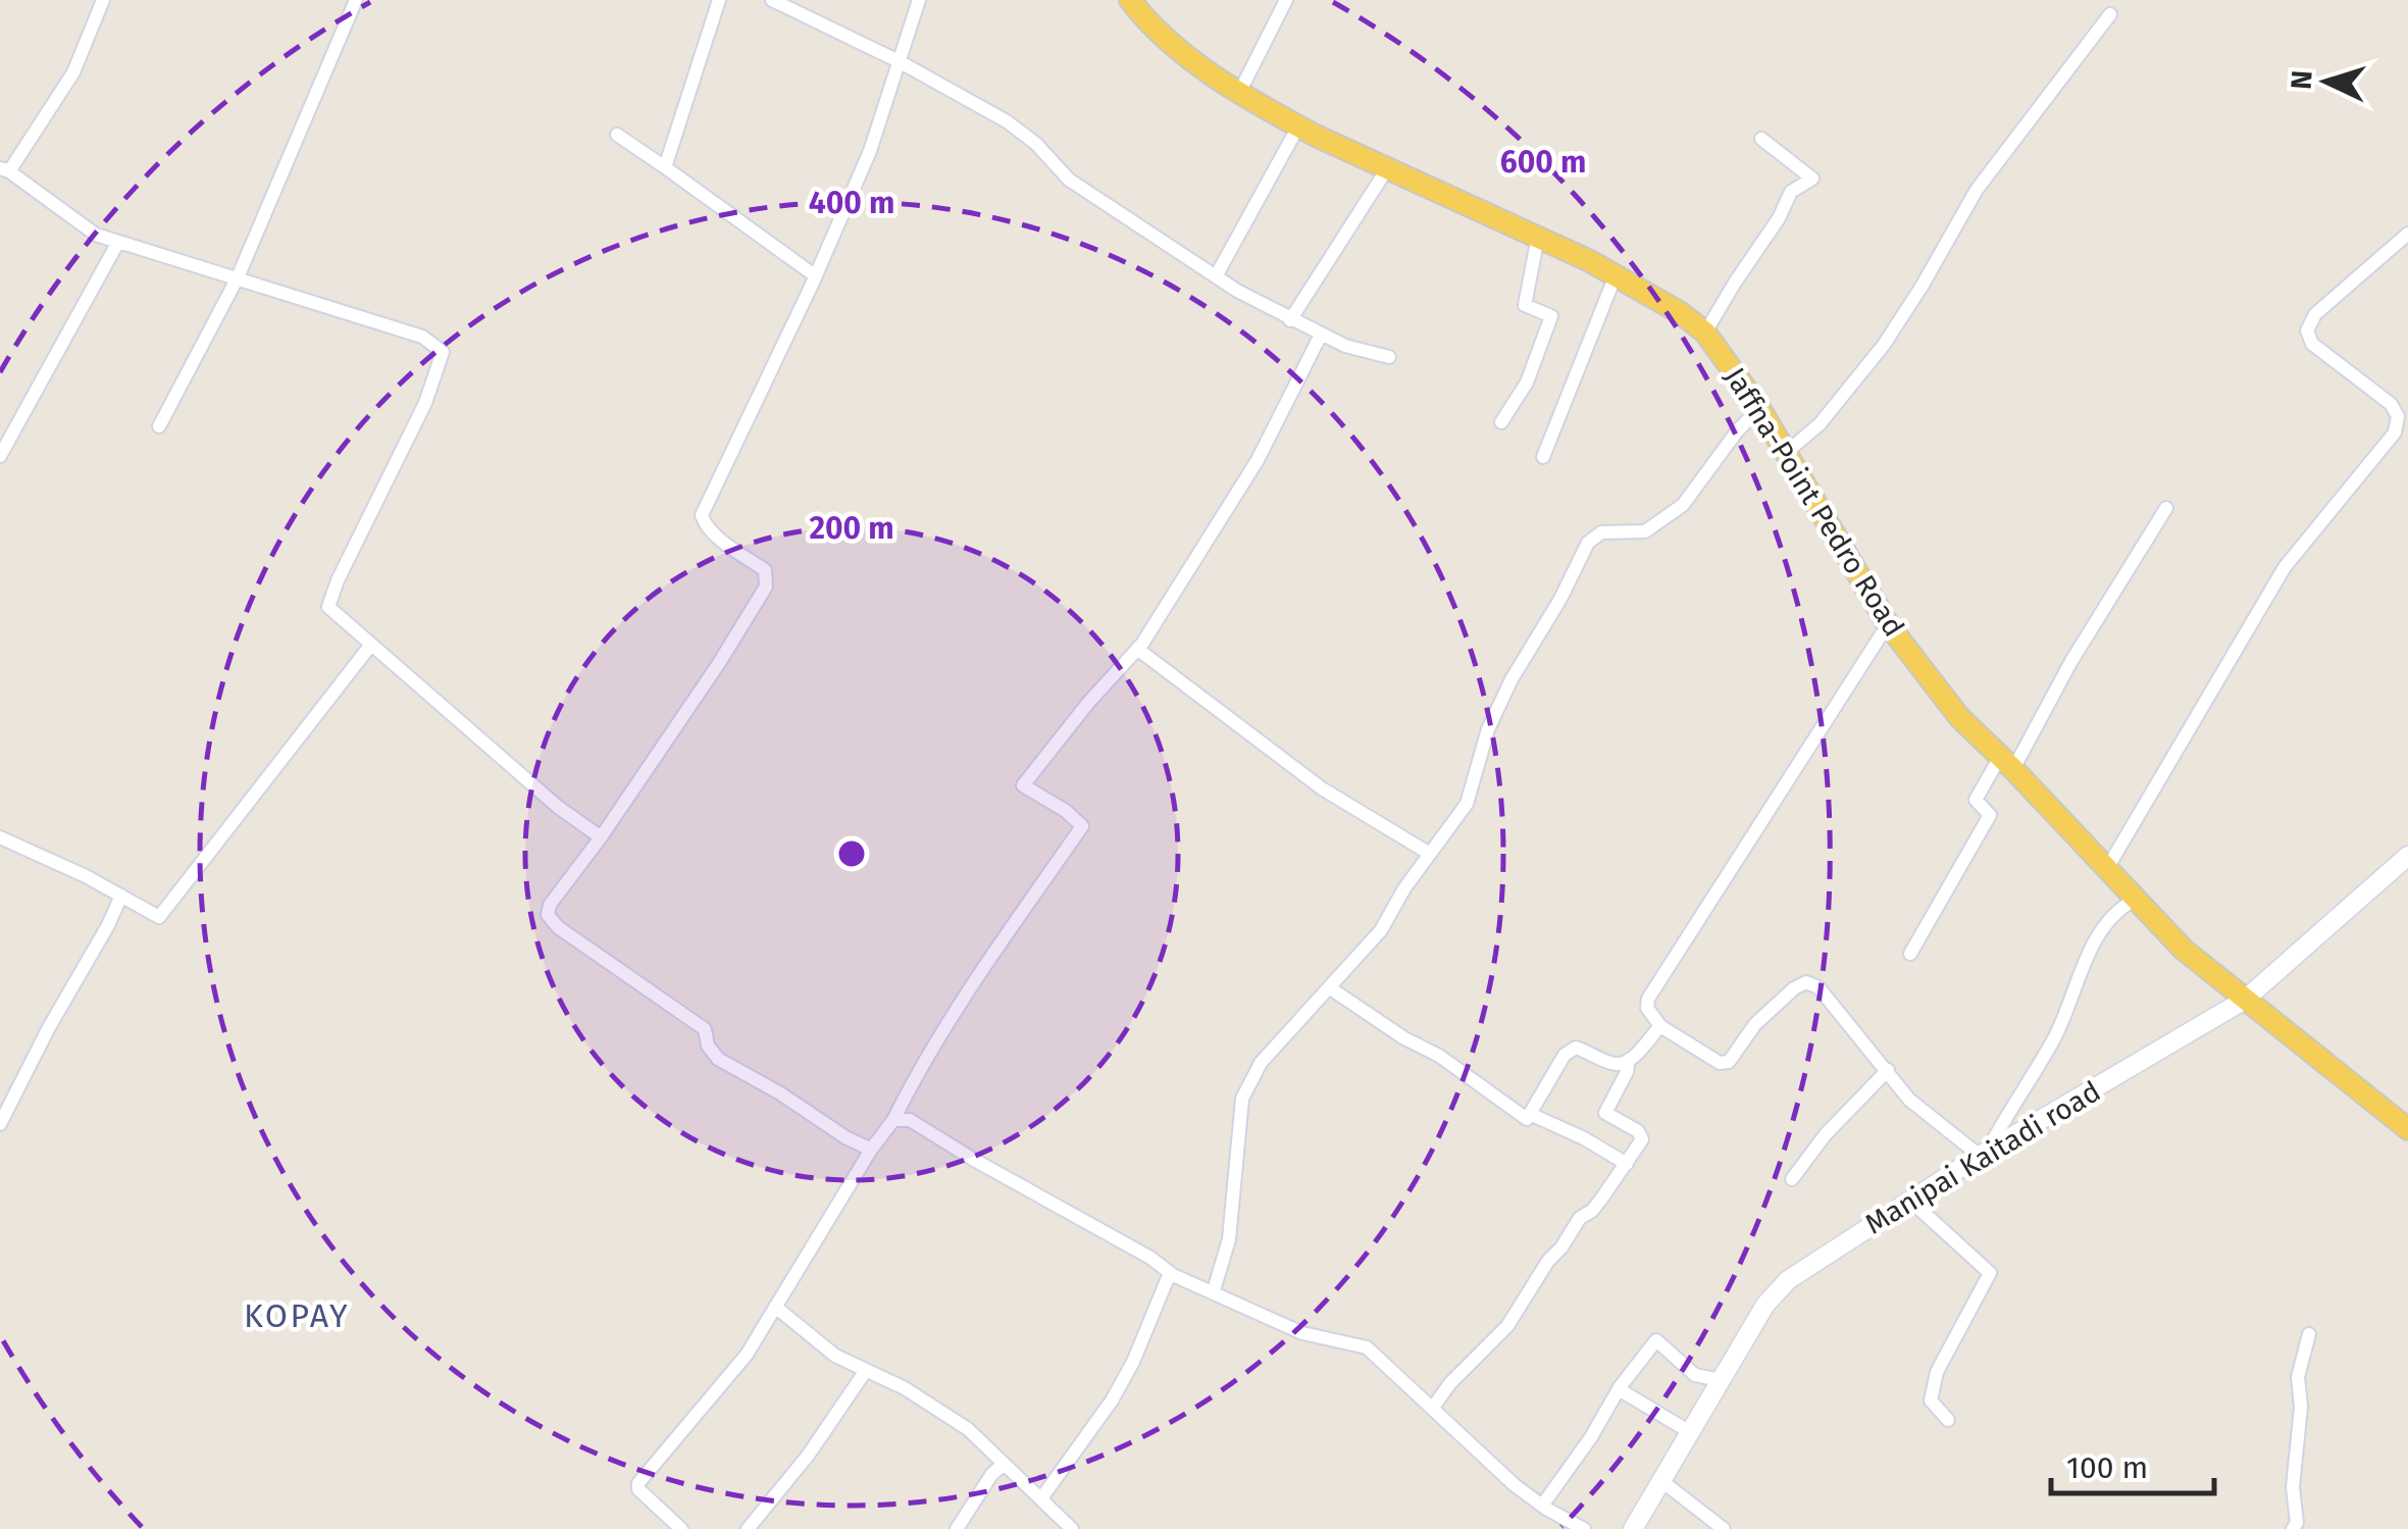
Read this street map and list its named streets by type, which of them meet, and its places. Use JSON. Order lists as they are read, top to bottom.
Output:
{
  "streets": {
    "main road": ["Jaffna-Point Pedro Road", "Manipai Kaitadi road"]
  },
  "crossings": [
    ["Jaffna-Point Pedro Road", "Manipai Kaitadi road"]
  ],
  "districts": ["KOPAY"],
  "scale_bar": "100 m",
  "north": "left",
  "rings": ["600 m", "400 m", "200 m"]
}
